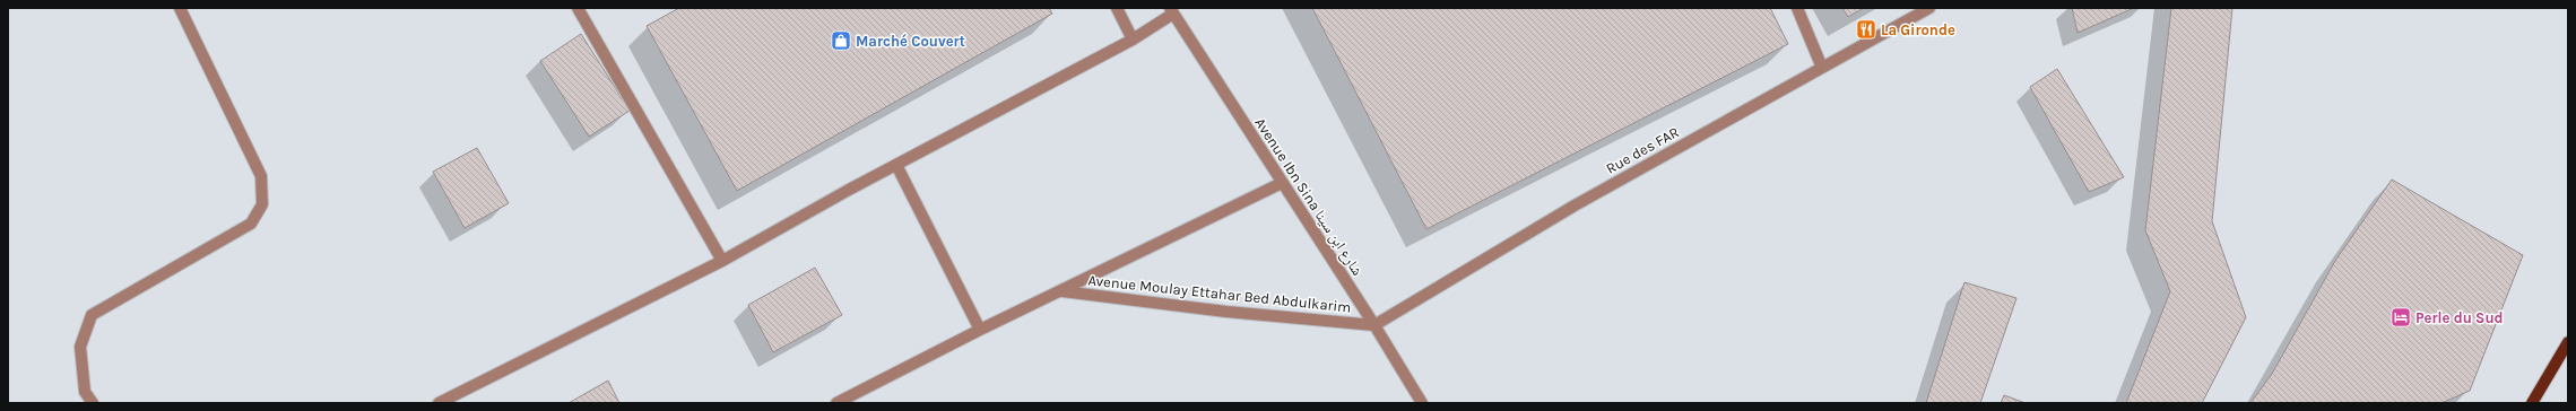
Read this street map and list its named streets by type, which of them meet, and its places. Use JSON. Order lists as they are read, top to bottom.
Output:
{
  "streets": {
    "street": ["Rue des FAR", "Avenue Ibn Sina شارع ابن سينا", "Avenue Moulay Ettahar Bed Abdulkarim"]
  },
  "crossings": [
    ["Rue des FAR", "Avenue Ibn Sina شارع ابن سينا"],
    ["Rue des FAR", "Avenue Moulay Ettahar Bed Abdulkarim"],
    ["Avenue Ibn Sina شارع ابن سينا", "Avenue Moulay Ettahar Bed Abdulkarim"]
  ],
  "places": {
    "restaurant": ["La Gironde"],
    "shop": ["Marché Couvert"],
    "hotel": ["Perle du Sud"]
  }
}
